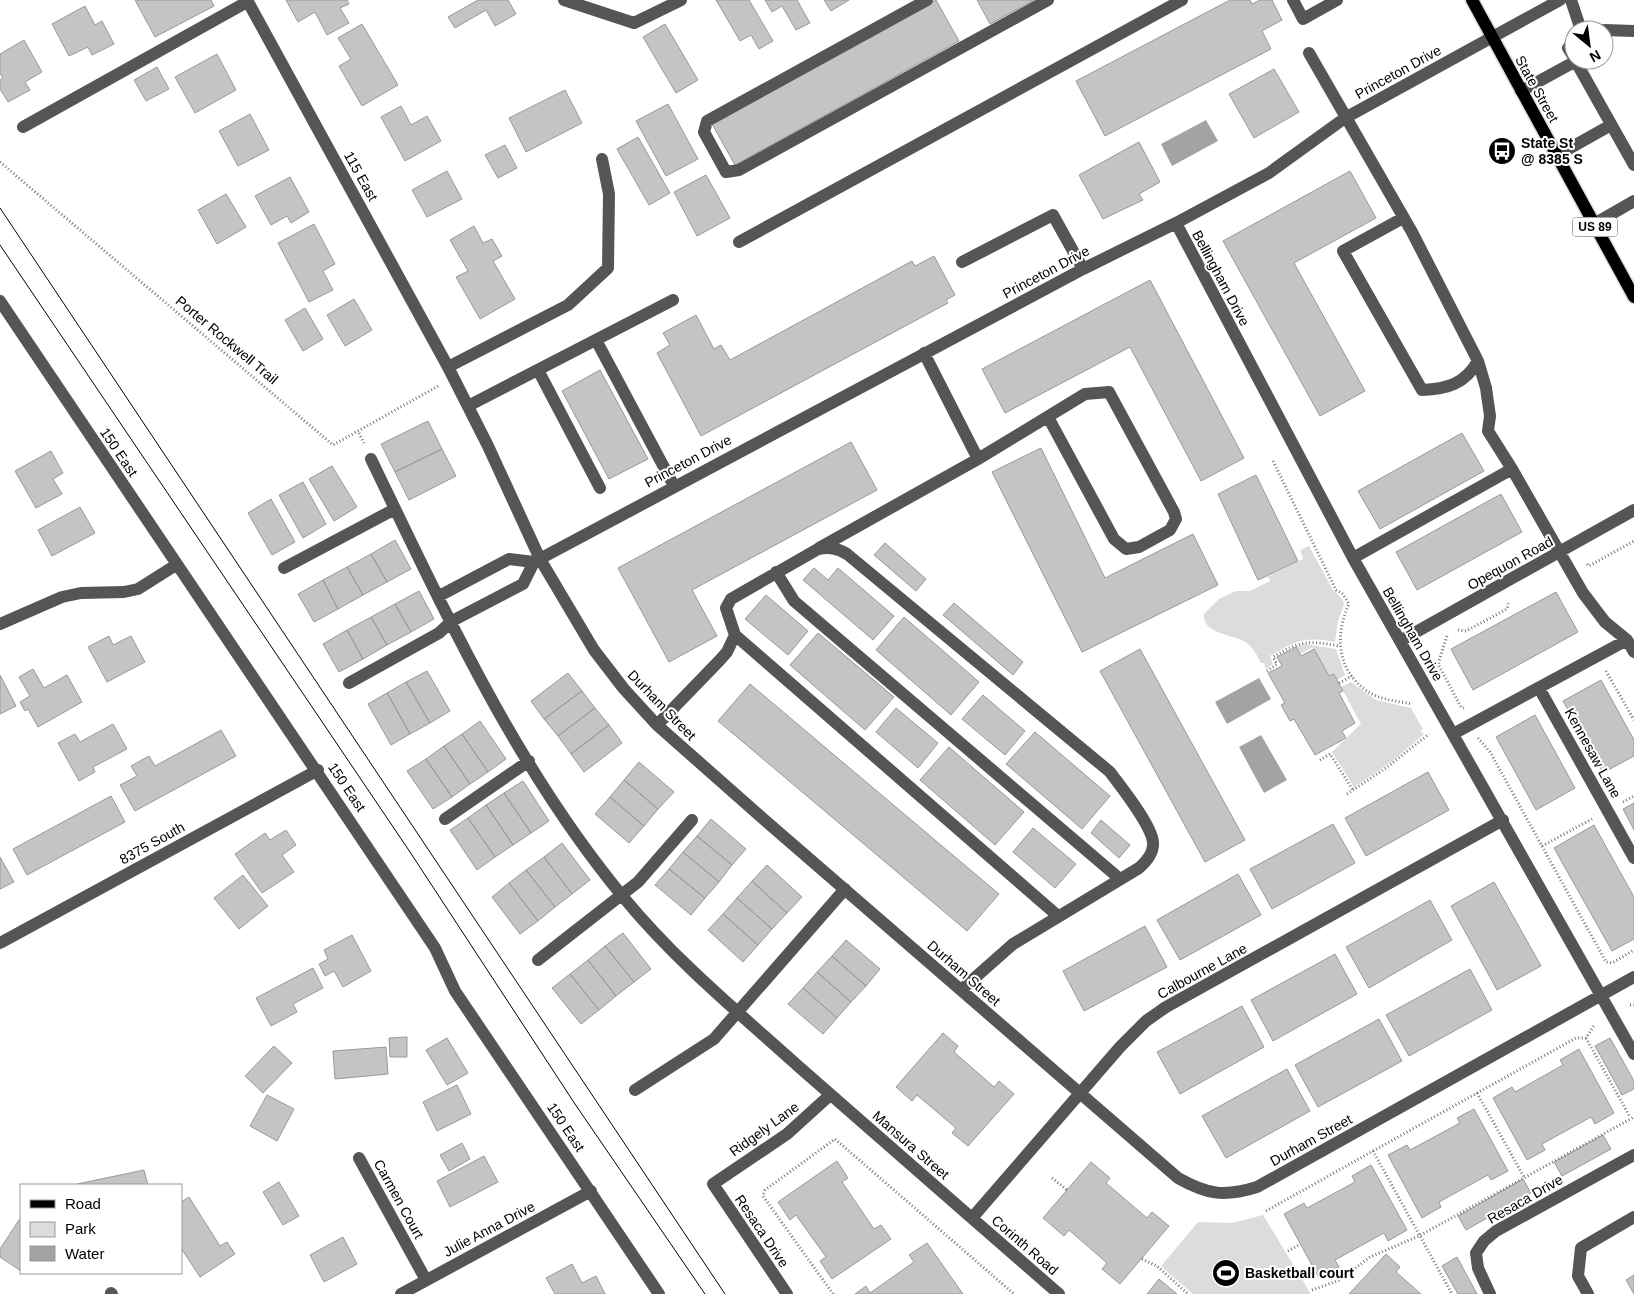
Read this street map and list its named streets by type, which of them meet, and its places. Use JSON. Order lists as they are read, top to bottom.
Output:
{
  "streets": {
    "main road": ["State Street", "US 89"],
    "street": [
      "Princeton Drive",
      "115 East",
      "Bellingham Drive",
      "150 East",
      "Opequon Road",
      "Durham Street",
      "Kennesaw Lane",
      "8375 South",
      "Calbourne Lane",
      "Ridgely Lane",
      "Mansura Street",
      "Carmen Court",
      "Resaca Drive",
      "Julie Anna Drive",
      "Corinth Road"
    ],
    "path": ["Porter Rockwell Trail"]
  },
  "crossings": [
    ["Princeton Drive", "State Street"],
    ["Princeton Drive", "Bellingham Drive"],
    ["Princeton Drive", "Durham Street"],
    ["115 East", "Porter Rockwell Trail"],
    ["115 East", "Durham Street"],
    ["Bellingham Drive", "Opequon Road"],
    ["Bellingham Drive", "Durham Street"],
    ["Bellingham Drive", "Calbourne Lane"],
    ["Porter Rockwell Trail", "Durham Street"],
    ["150 East", "8375 South"],
    ["150 East", "Julie Anna Drive"],
    ["Durham Street", "Calbourne Lane"],
    ["Calbourne Lane", "Mansura Street"],
    ["Calbourne Lane", "Corinth Road"],
    ["Ridgely Lane", "Mansura Street"],
    ["Ridgely Lane", "Resaca Drive"],
    ["Mansura Street", "Corinth Road"],
    ["Carmen Court", "Julie Anna Drive"]
  ],
  "places": {
    "bus stop": ["State St @ 8385 S"],
    "sports": ["Basketball court"]
  },
  "legend": ["Road", "Park", "Water"],
  "north": "bottom right"
}
